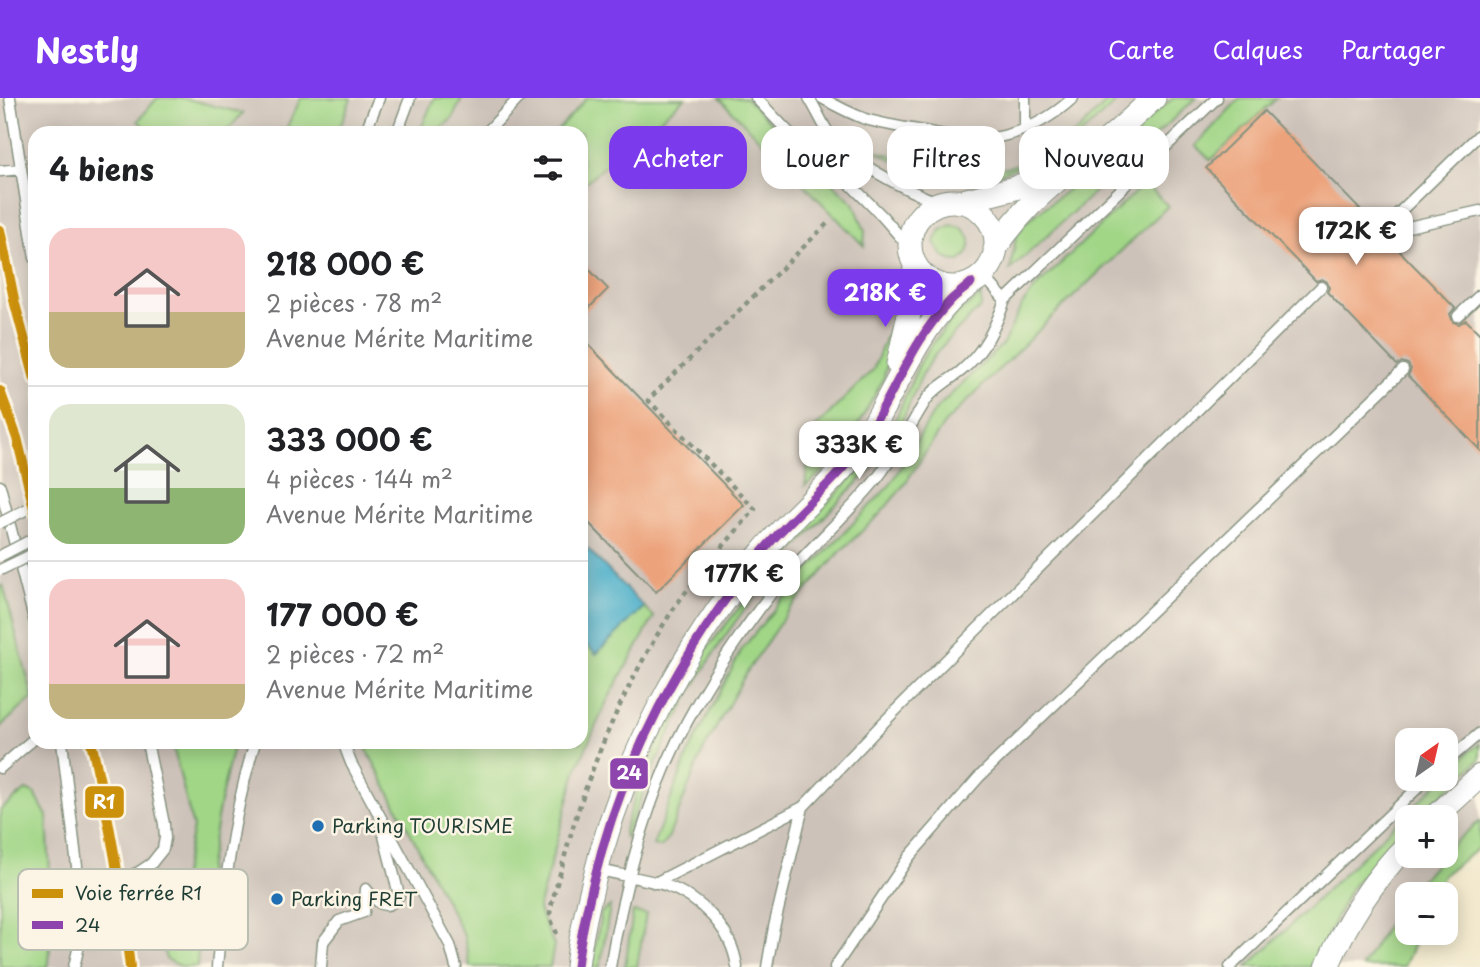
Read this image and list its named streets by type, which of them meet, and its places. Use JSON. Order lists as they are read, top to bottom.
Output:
{
  "places": ["Parking TOURISME", "Parking FRET"],
  "lines": ["rail line R1", "transit line 24"],
  "legend": ["Voie ferrée R1", "24"],
  "north": "top right",
  "page": {
    "header": "Nestly",
    "nav": ["Carte", "Calques", "Partager"],
    "chip": [
      "Acheter",
      "Louer",
      "Filtres",
      "Nouveau"
    ],
    "heading": "4 biens",
    "price": [
      "172K €",
      "218K €",
      "333K €",
      "177K €"
    ],
    "list": [
      {
        "name": "218 000 €",
        "note": "2 pièces · 78 m² · Avenue Mérite Maritime"
      },
      {
        "name": "333 000 €",
        "note": "4 pièces · 144 m² · Avenue Mérite Maritime"
      },
      {
        "name": "177 000 €",
        "note": "2 pièces · 72 m² · Avenue Mérite Maritime"
      }
    ],
    "map_buttons": ["+", "−"]
  }
}
